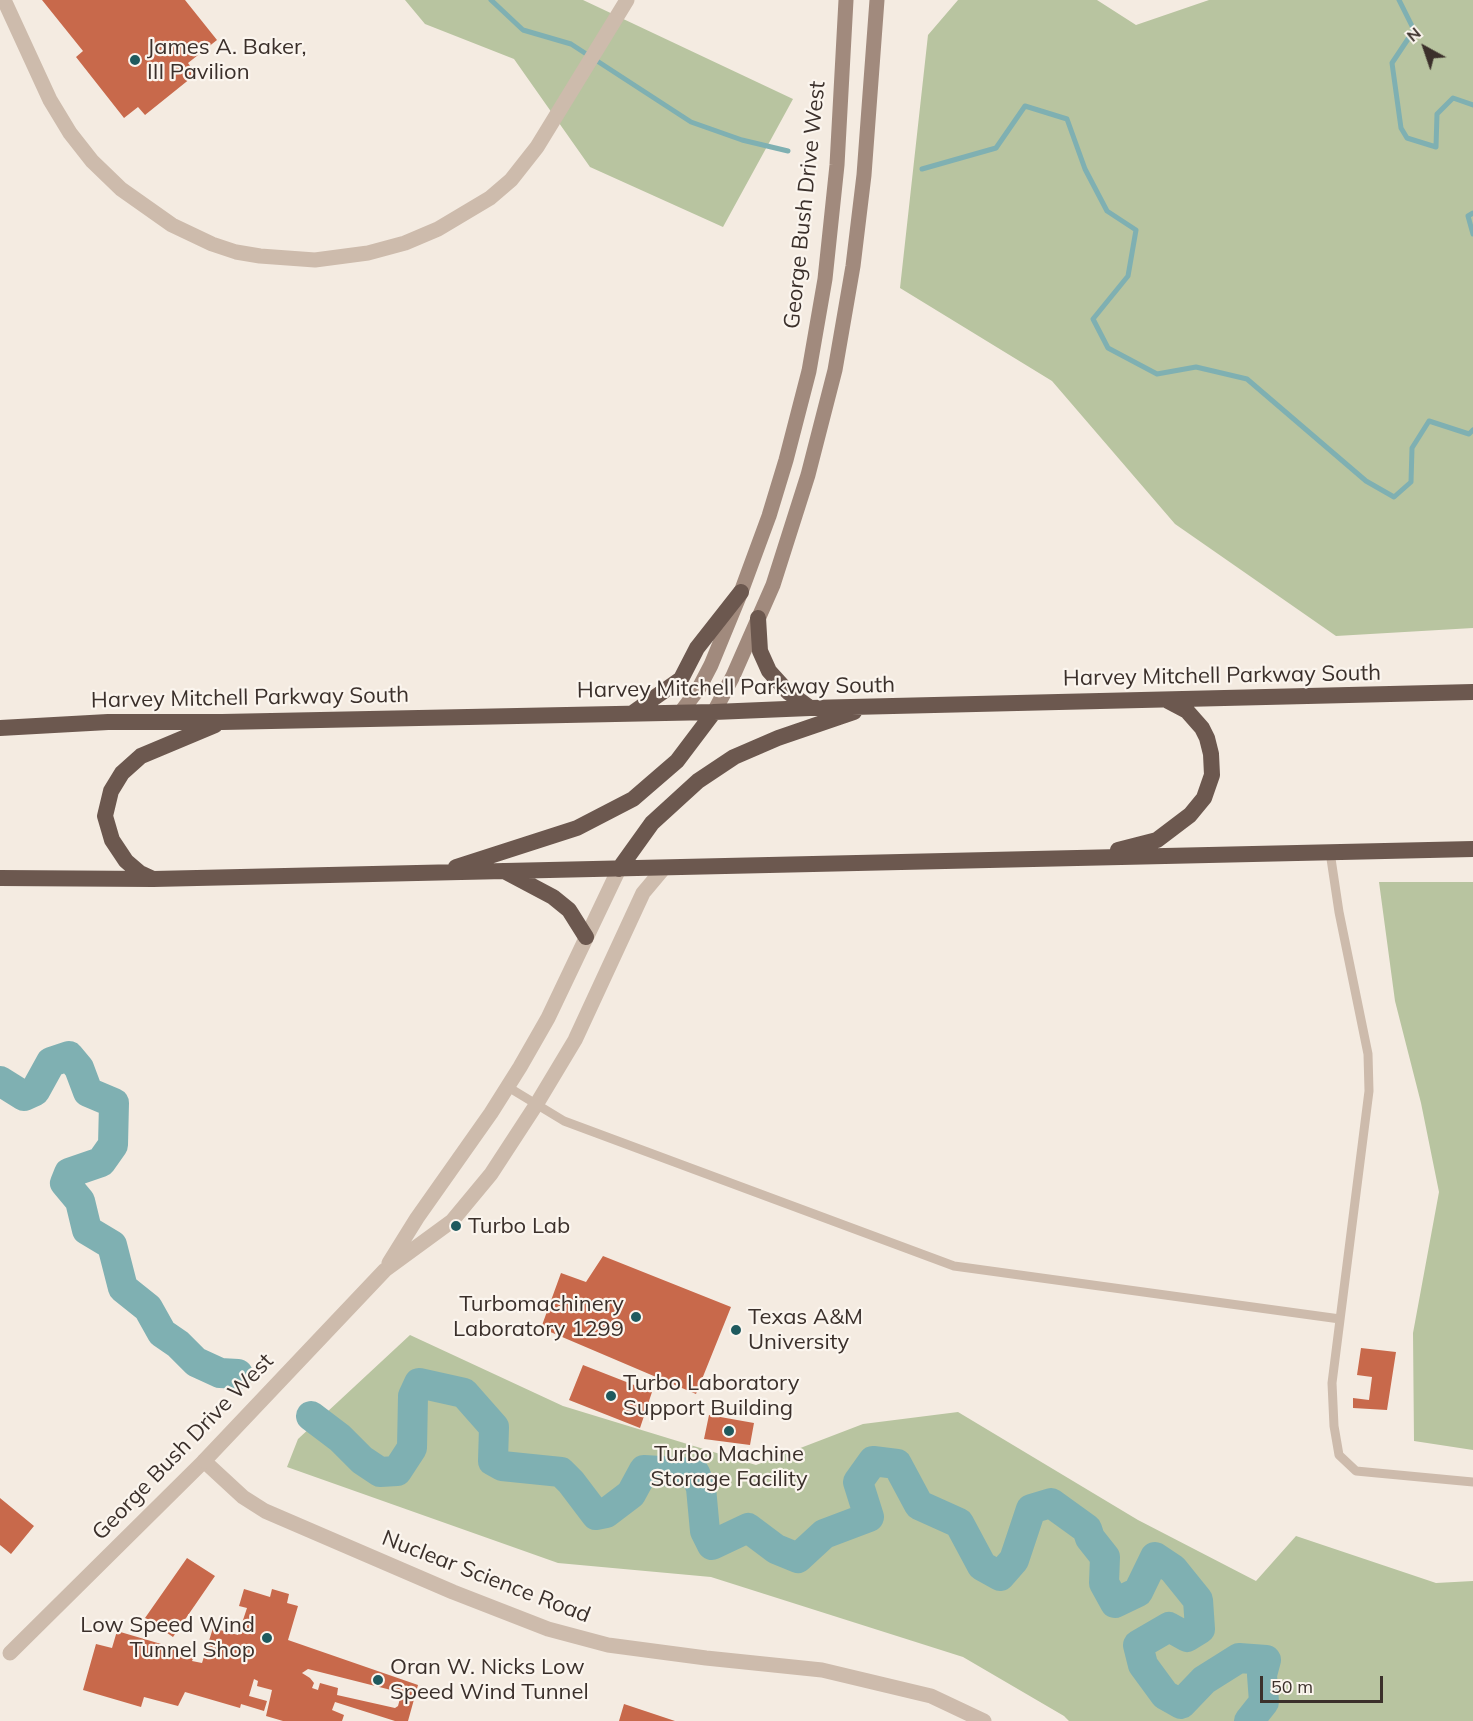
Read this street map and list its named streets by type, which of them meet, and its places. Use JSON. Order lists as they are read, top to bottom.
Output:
{
  "streets": {
    "highway": ["Harvey Mitchell Parkway South"],
    "main road": ["George Bush Drive West"],
    "street": ["Nuclear Science Road"]
  },
  "crossings": [
    ["George Bush Drive West", "Harvey Mitchell Parkway South"],
    ["George Bush Drive West", "Nuclear Science Road"]
  ],
  "places": [
    "James A. Baker, III Pavilion",
    "Turbo Lab",
    "Turbomachinery Laboratory 1299",
    "Texas A&M University",
    "Turbo Laboratory Support Building",
    "Turbo Machine Storage Facility",
    "Low Speed Wind Tunnel Shop",
    "Oran W. Nicks Low Speed Wind Tunnel"
  ],
  "scale_bar": "50 m",
  "north": "top left"
}
